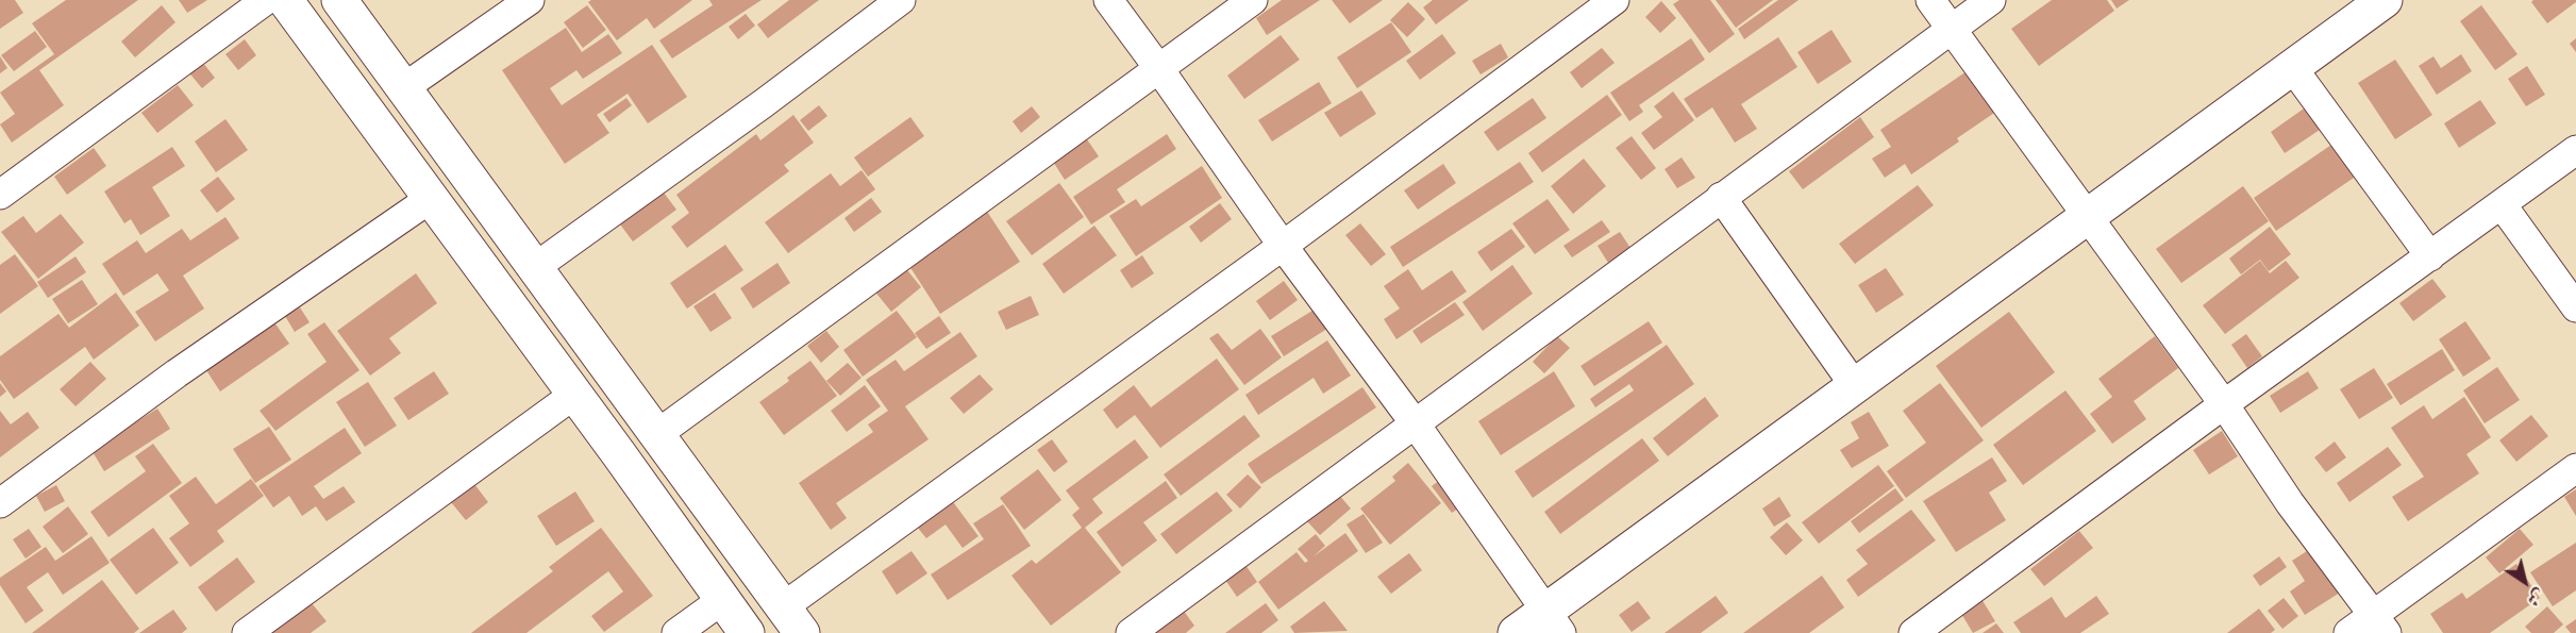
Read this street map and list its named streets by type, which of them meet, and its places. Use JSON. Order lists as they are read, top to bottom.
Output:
{
  "north": "bottom right"
}
